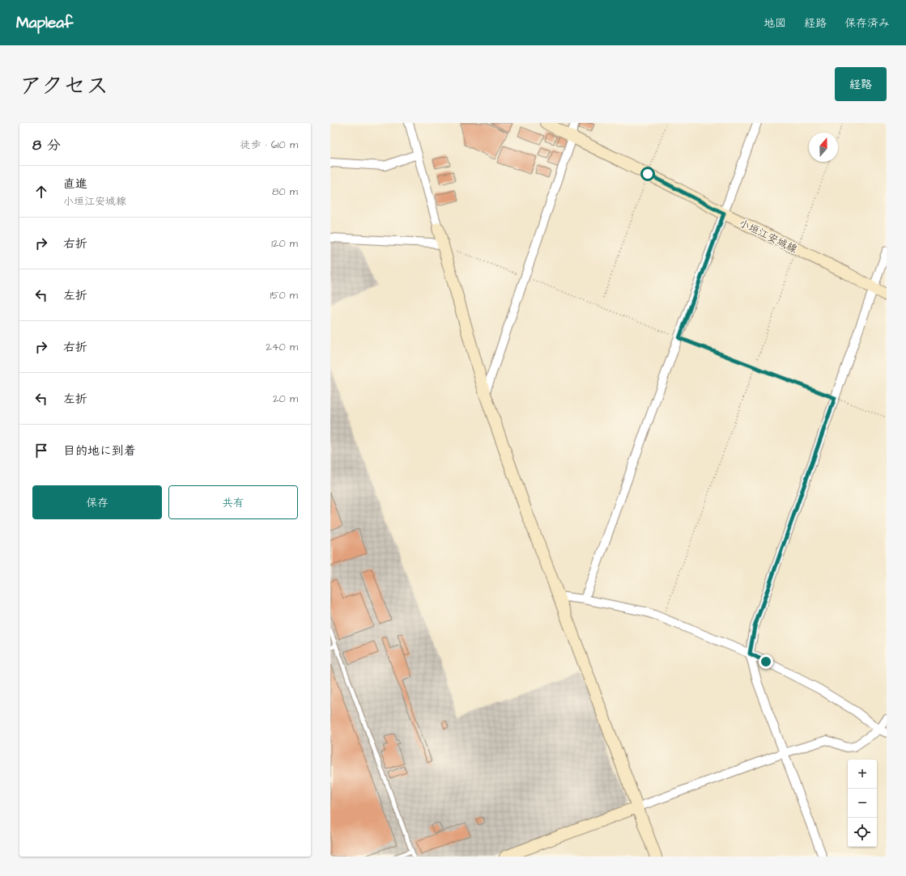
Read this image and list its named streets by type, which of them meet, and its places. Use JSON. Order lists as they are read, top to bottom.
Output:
{
  "streets": {
    "street": ["小垣江安城線"]
  },
  "north": "top",
  "page": {
    "header": "Mapleaf",
    "nav": ["地図", "経路", "保存済み"],
    "title": "アクセス",
    "buttons": [
      "経路",
      ["保存", "共有"]
    ],
    "heading": ["8 分", "徒歩 · 610 m"],
    "list": [
      ["直進", "小垣江安城線", "80 m"],
      ["右折", "120 m"],
      ["左折", "150 m"],
      ["右折", "240 m"],
      ["左折", "20 m"],
      "目的地に到着"
    ],
    "map_buttons": ["+", "−"]
  }
}
